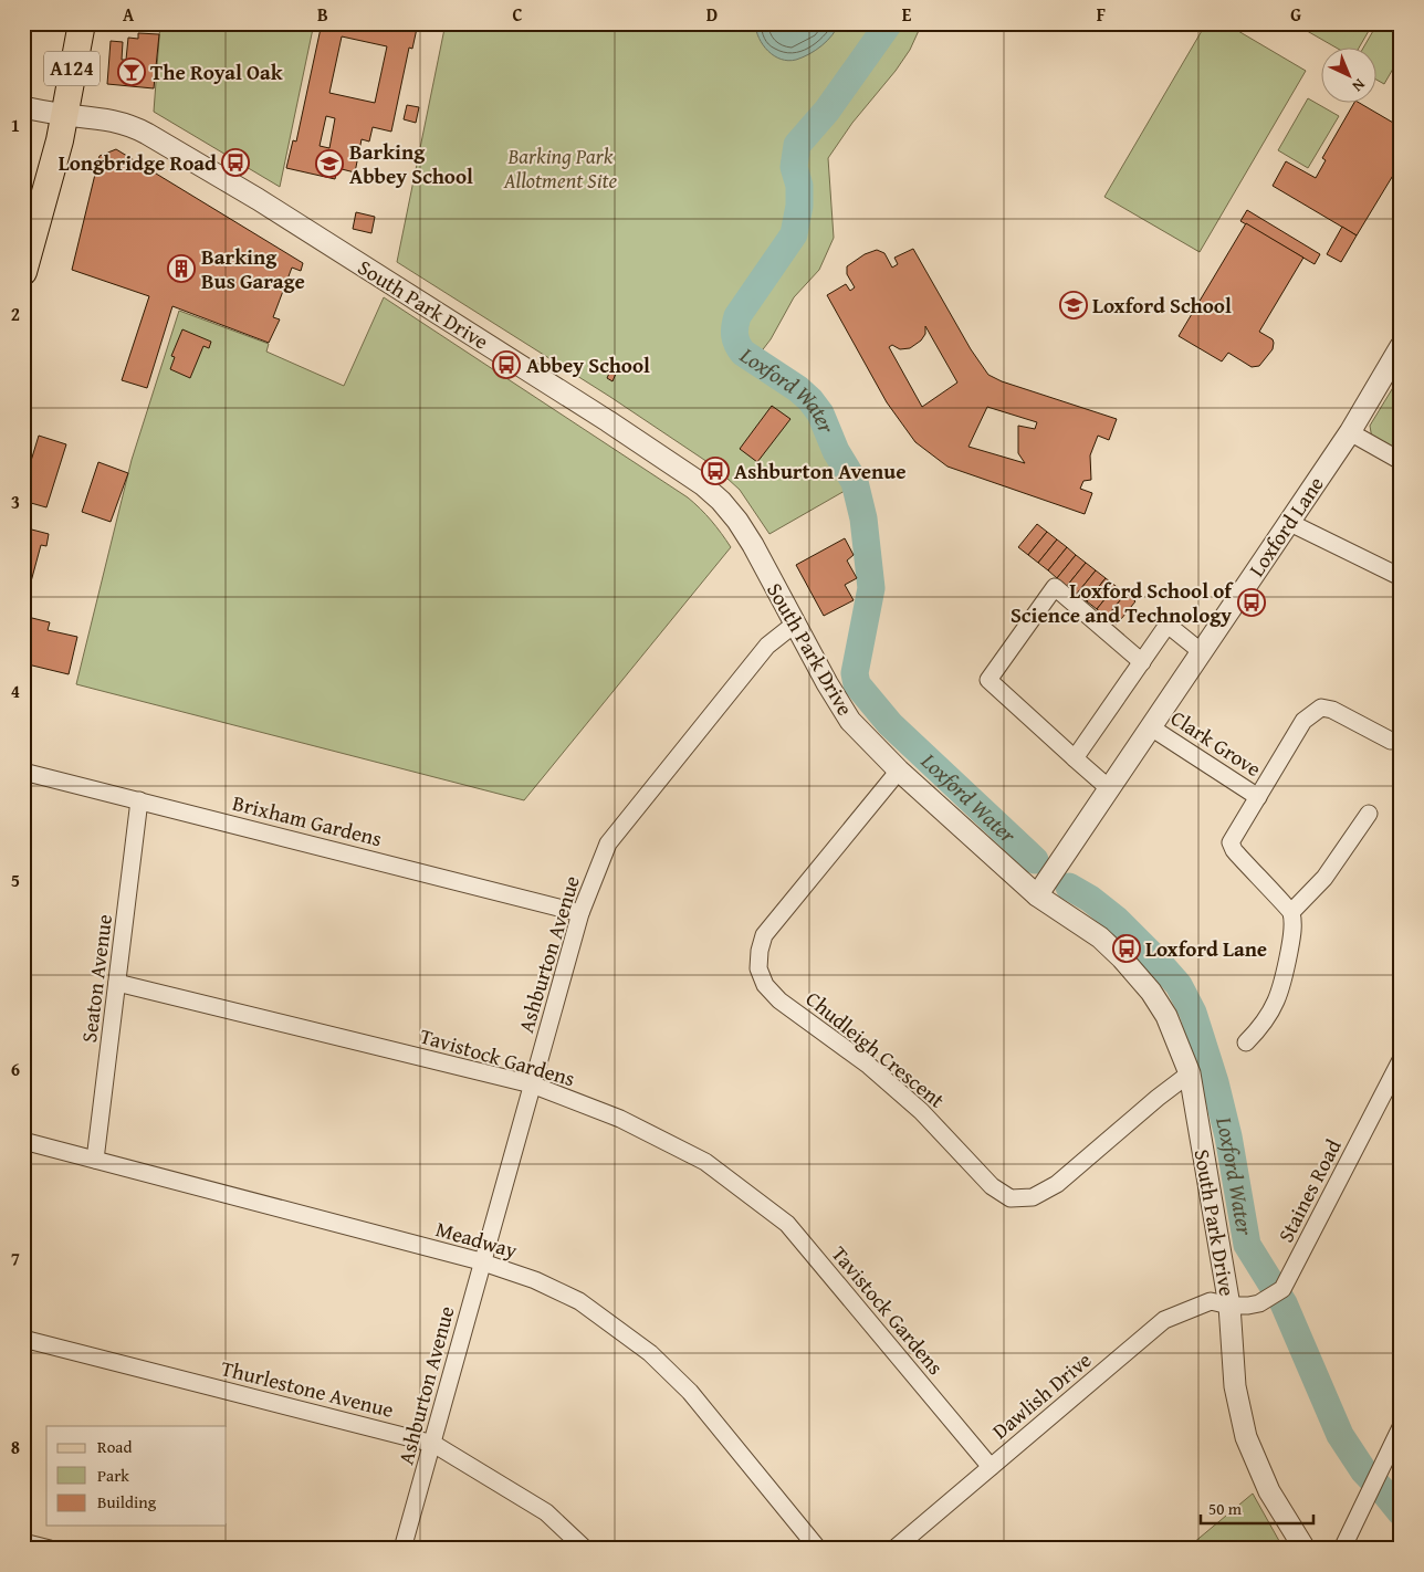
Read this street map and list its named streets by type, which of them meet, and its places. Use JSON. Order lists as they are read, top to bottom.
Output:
{
  "streets": {
    "main road": ["A124"],
    "street": [
      "South Park Drive",
      "Loxford Lane",
      "Clark Grove",
      "Brixham Gardens",
      "Ashburton Avenue",
      "Seaton Avenue",
      "Chudleigh Crescent",
      "Tavistock Gardens",
      "Staines Road",
      "Meadway",
      "Thurlestone Avenue",
      "Dawlish Drive"
    ]
  },
  "crossings": [
    ["A124", "South Park Drive"],
    ["South Park Drive", "Loxford Lane"],
    ["South Park Drive", "Ashburton Avenue"],
    ["South Park Drive", "Chudleigh Crescent"],
    ["South Park Drive", "Staines Road"],
    ["South Park Drive", "Dawlish Drive"],
    ["Loxford Lane", "Clark Grove"],
    ["Brixham Gardens", "Ashburton Avenue"],
    ["Brixham Gardens", "Seaton Avenue"],
    ["Ashburton Avenue", "Tavistock Gardens"],
    ["Ashburton Avenue", "Meadway"],
    ["Ashburton Avenue", "Thurlestone Avenue"],
    ["Seaton Avenue", "Tavistock Gardens"],
    ["Seaton Avenue", "Meadway"],
    ["Tavistock Gardens", "Dawlish Drive"],
    ["Staines Road", "Dawlish Drive"]
  ],
  "water": ["Loxford Water"],
  "parks": ["Barking Park Allotment Site"],
  "places": {
    "bar": ["The Royal Oak"],
    "bus stop": [
      "Longbridge Road",
      "Abbey School",
      "Ashburton Avenue",
      "Loxford School of Science and Technology",
      "Loxford Lane"
    ],
    "school or university": ["Barking Abbey School", "Loxford School"],
    "building": ["Barking Bus Garage"]
  },
  "legend": ["Road", "Park", "Building"],
  "scale_bar": "50 m",
  "north": "bottom right",
  "grid": {
    "columns": [
      "A",
      "B",
      "C",
      "D",
      "E",
      "F",
      "G"
    ],
    "rows": [
      "1",
      "2",
      "3",
      "4",
      "5",
      "6",
      "7",
      "8"
    ]
  }
}
